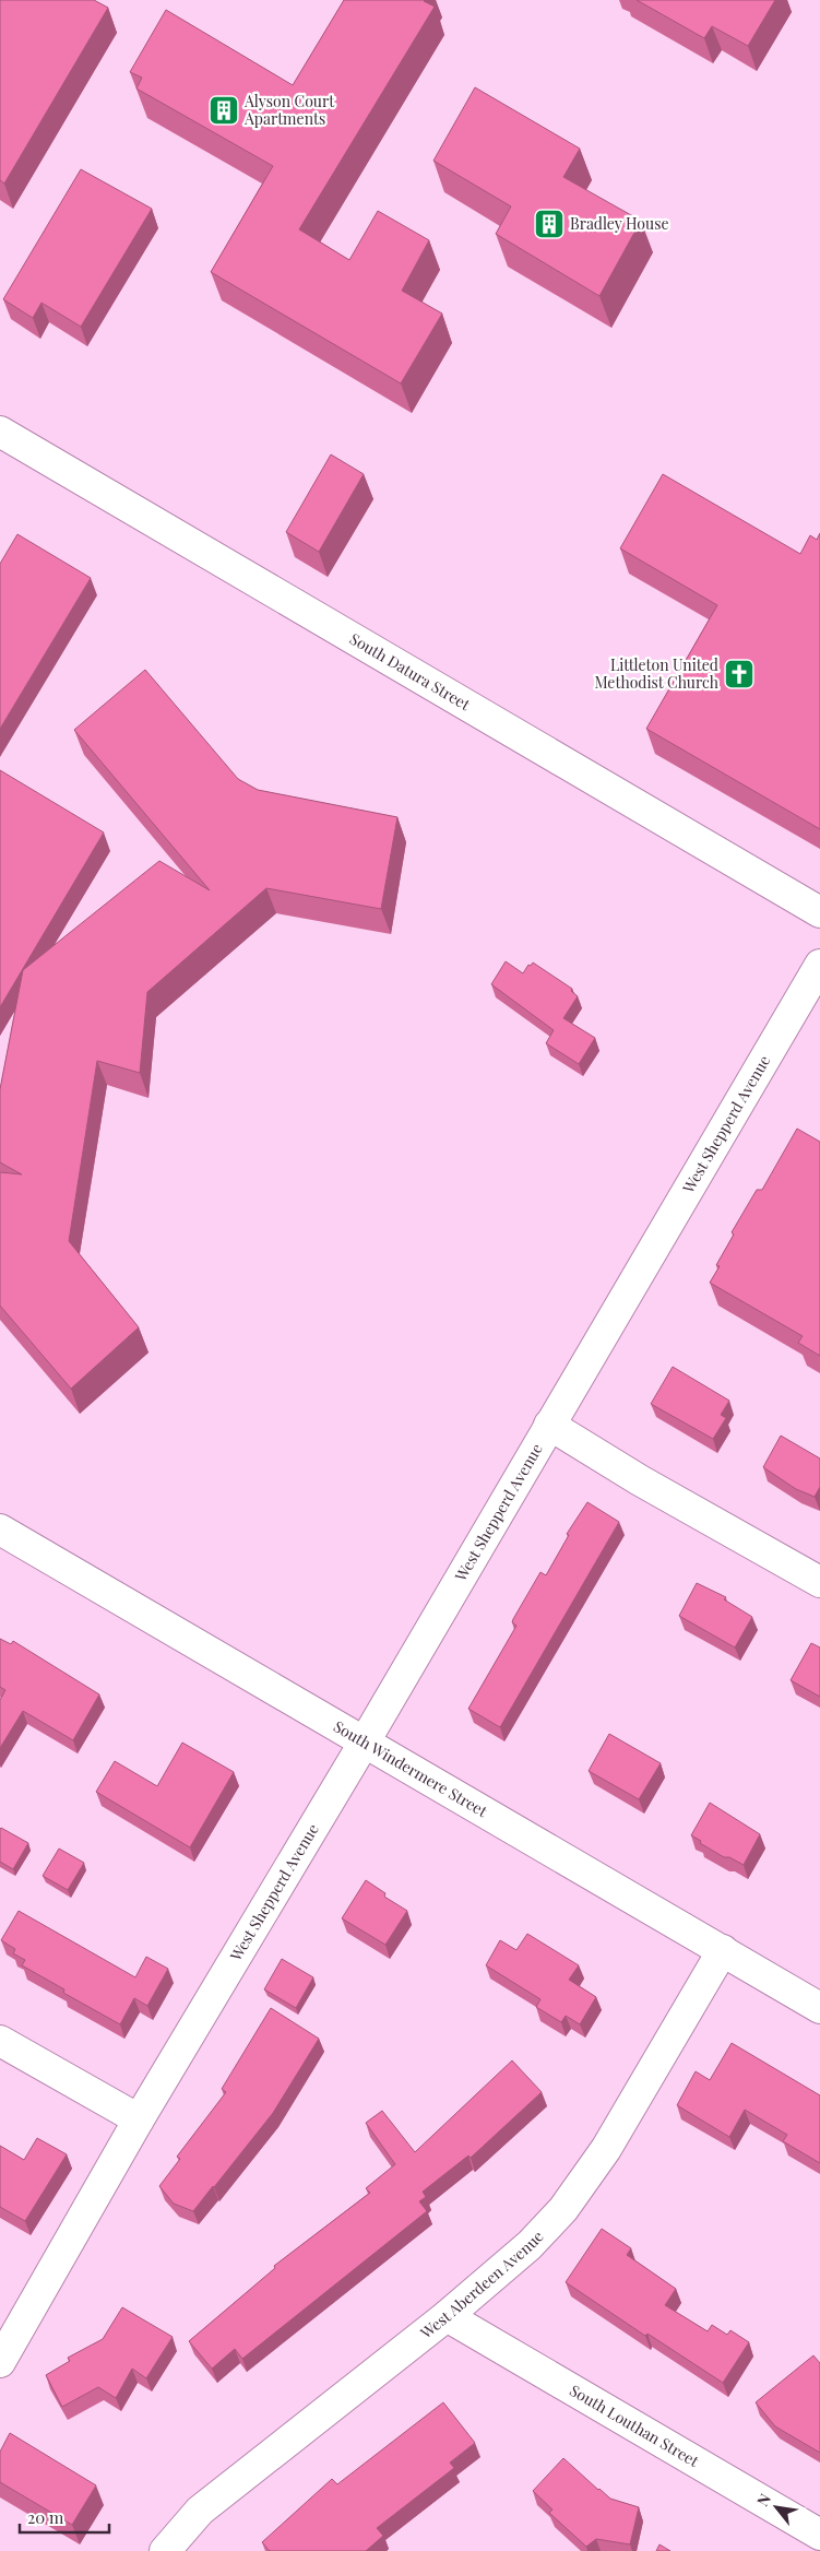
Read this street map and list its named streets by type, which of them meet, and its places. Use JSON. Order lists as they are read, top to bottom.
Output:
{
  "streets": {
    "street": [
      "South Datura Street",
      "West Shepperd Avenue",
      "South Windermere Street",
      "West Aberdeen Avenue",
      "South Louthan Street"
    ]
  },
  "crossings": [
    ["West Shepperd Avenue", "South Windermere Street"],
    ["South Windermere Street", "West Aberdeen Avenue"],
    ["West Aberdeen Avenue", "South Louthan Street"]
  ],
  "places": {
    "building": ["Alyson Court Apartments", "Bradley House"],
    "church": ["Littleton United Methodist Church"]
  },
  "scale_bar": "20 m",
  "north": "top left"
}
